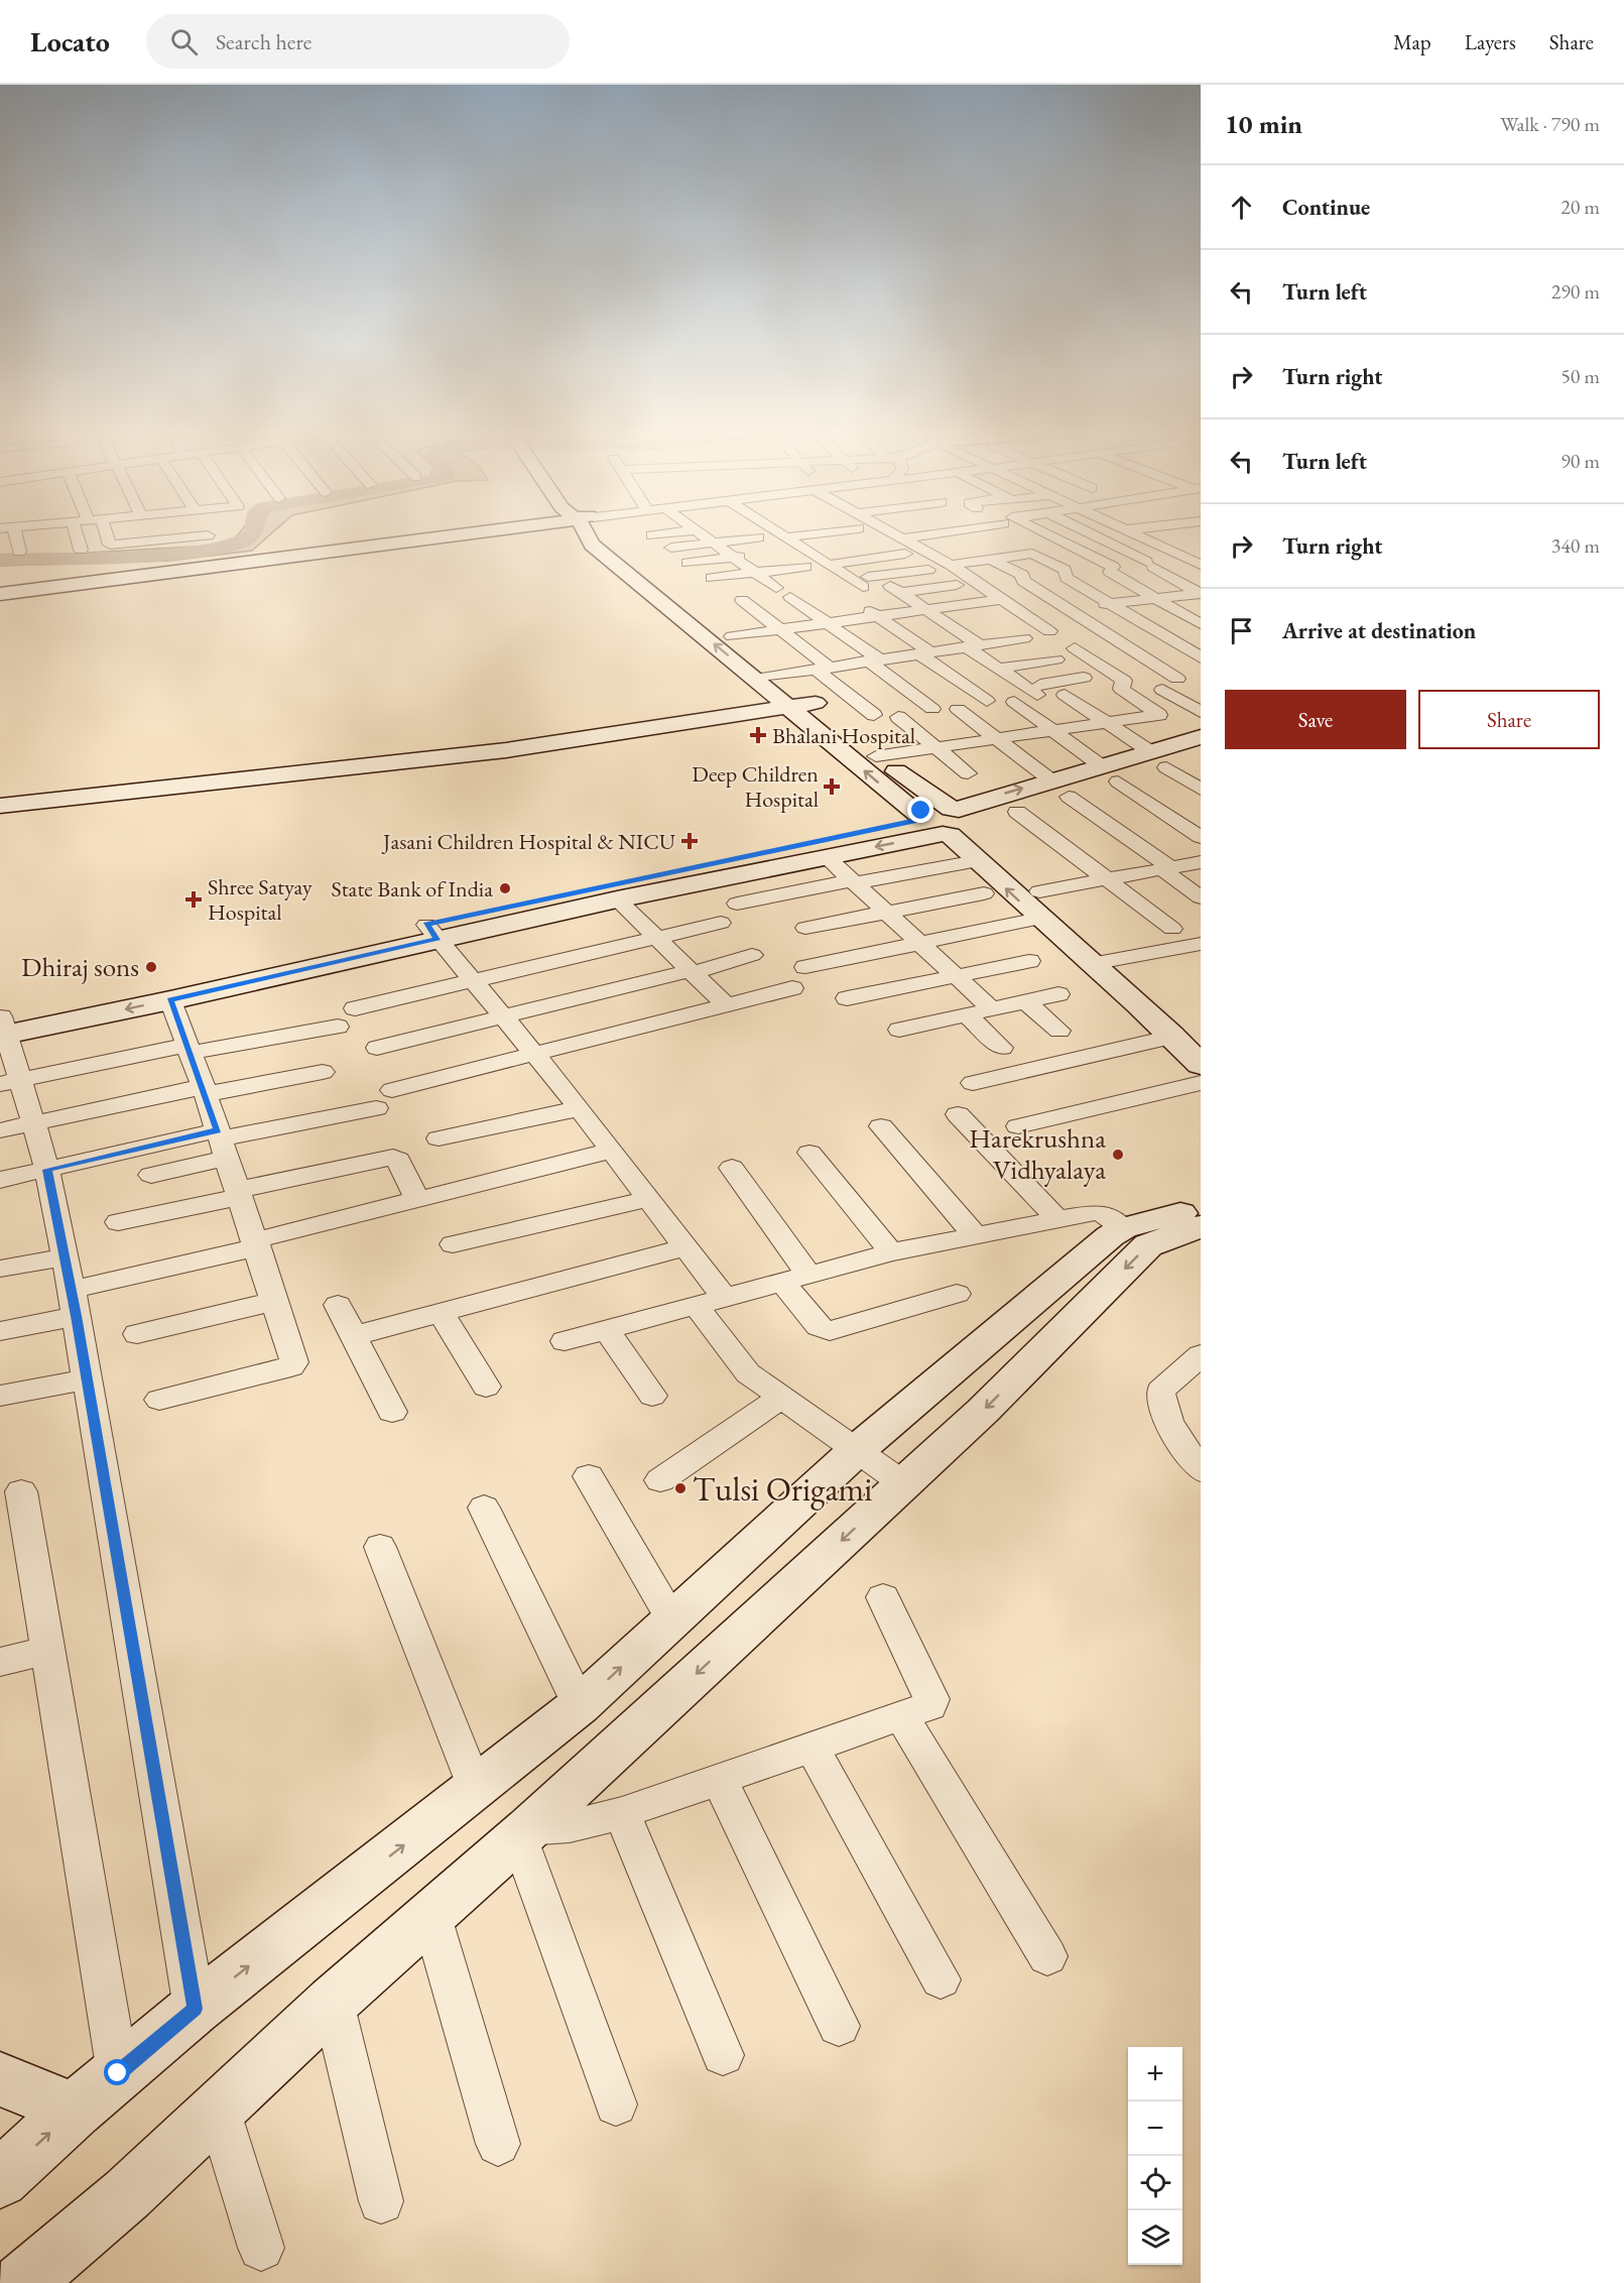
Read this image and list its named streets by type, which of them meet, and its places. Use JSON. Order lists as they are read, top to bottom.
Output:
{
  "places": {
    "health": [
      "Bhalani Hospital",
      "Deep Children Hospital",
      "Jasani Children Hospital & NICU",
      "Shree Satyay Hospital"
    ],
    "other": [
      "State Bank of India",
      "Dhiraj sons",
      "Harekrushna Vidhyalaya",
      "Tulsi Origami"
    ]
  },
  "page": {
    "header": "Locato",
    "search": "Search here",
    "nav": ["Map", "Layers", "Share"],
    "heading": ["10 min", "Walk · 790 m"],
    "list": [
      ["Continue", "20 m"],
      ["Turn left", "290 m"],
      ["Turn right", "50 m"],
      ["Turn left", "90 m"],
      ["Turn right", "340 m"],
      "Arrive at destination"
    ],
    "buttons": ["Save", "Share"],
    "map_buttons": ["+", "−"]
  }
}
